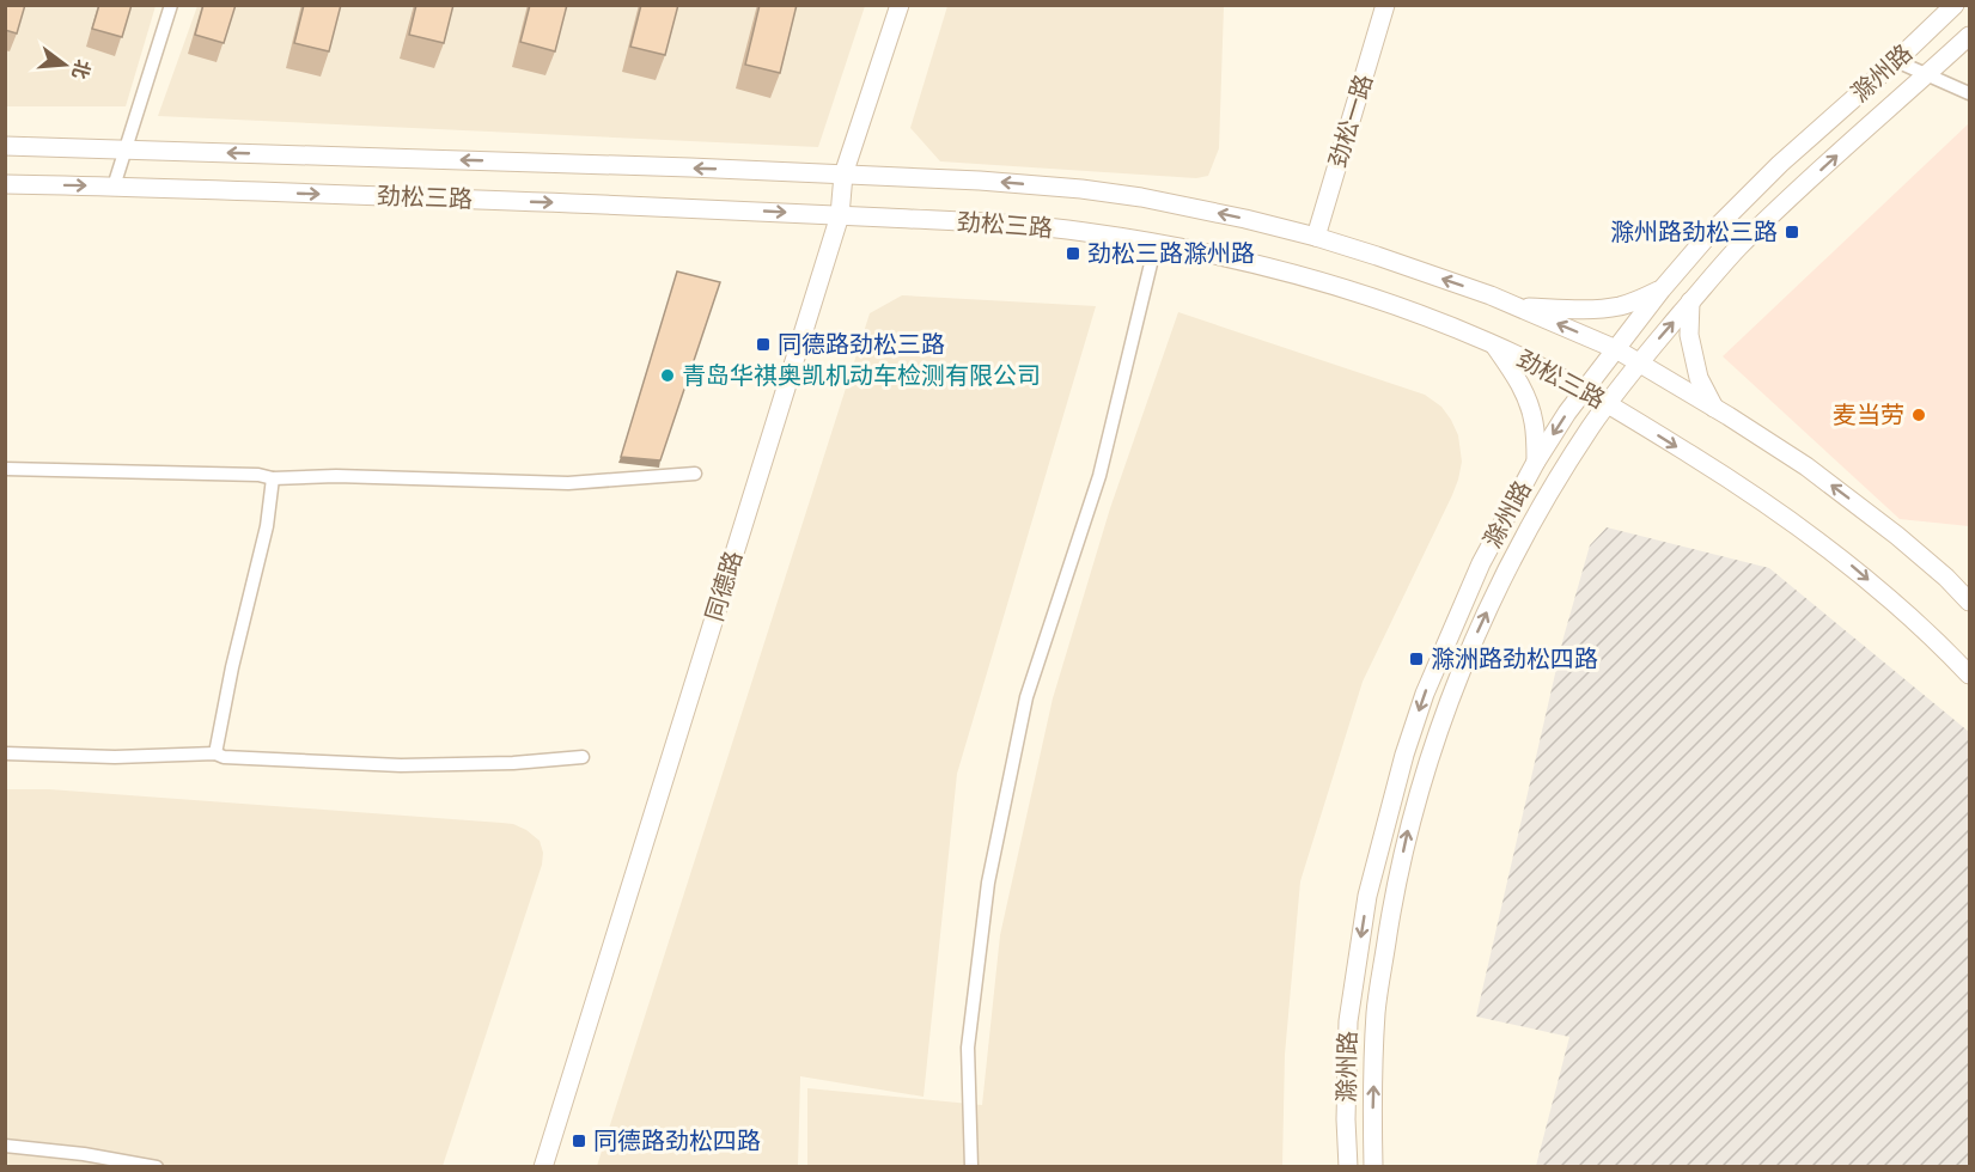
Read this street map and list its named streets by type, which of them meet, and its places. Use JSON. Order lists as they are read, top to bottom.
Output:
{
  "streets": {
    "main road": [
      "滁州路",
      "劲松一路",
      "劲松三路",
      "同德路"
    ]
  },
  "crossings": [
    ["滁州路", "劲松三路"],
    ["劲松一路", "劲松三路"],
    ["劲松三路", "同德路"]
  ],
  "places": {
    "transit": [
      "滁州路劲松三路",
      "劲松三路滁州路",
      "同德路劲松三路",
      "滁洲路劲松四路",
      "同德路劲松四路"
    ],
    "other": ["青岛华祺奥凯机动车检测有限公司", "麦当劳"]
  },
  "north": "right"
}
